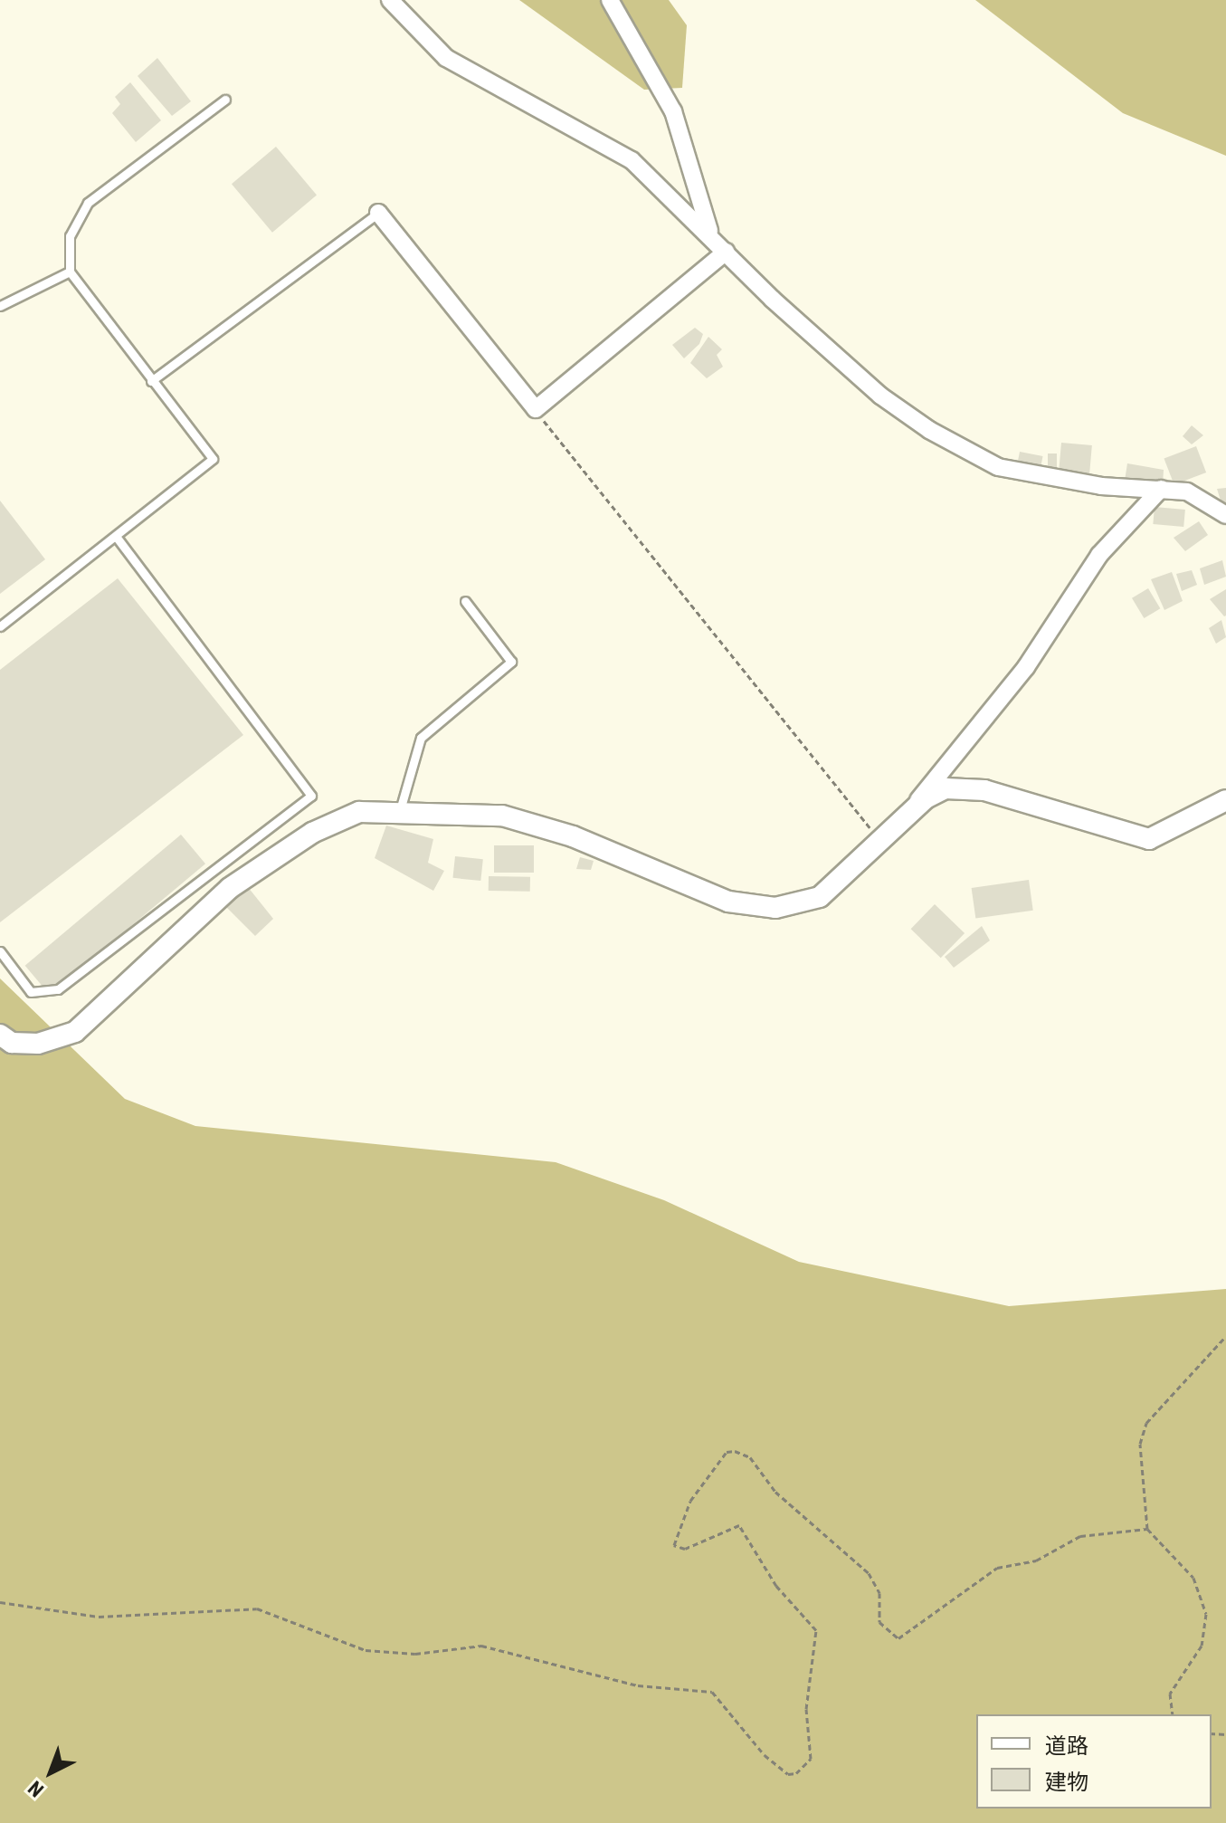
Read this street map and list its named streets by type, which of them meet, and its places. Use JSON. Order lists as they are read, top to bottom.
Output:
{
  "legend": ["道路", "建物"],
  "north": "bottom left"
}
